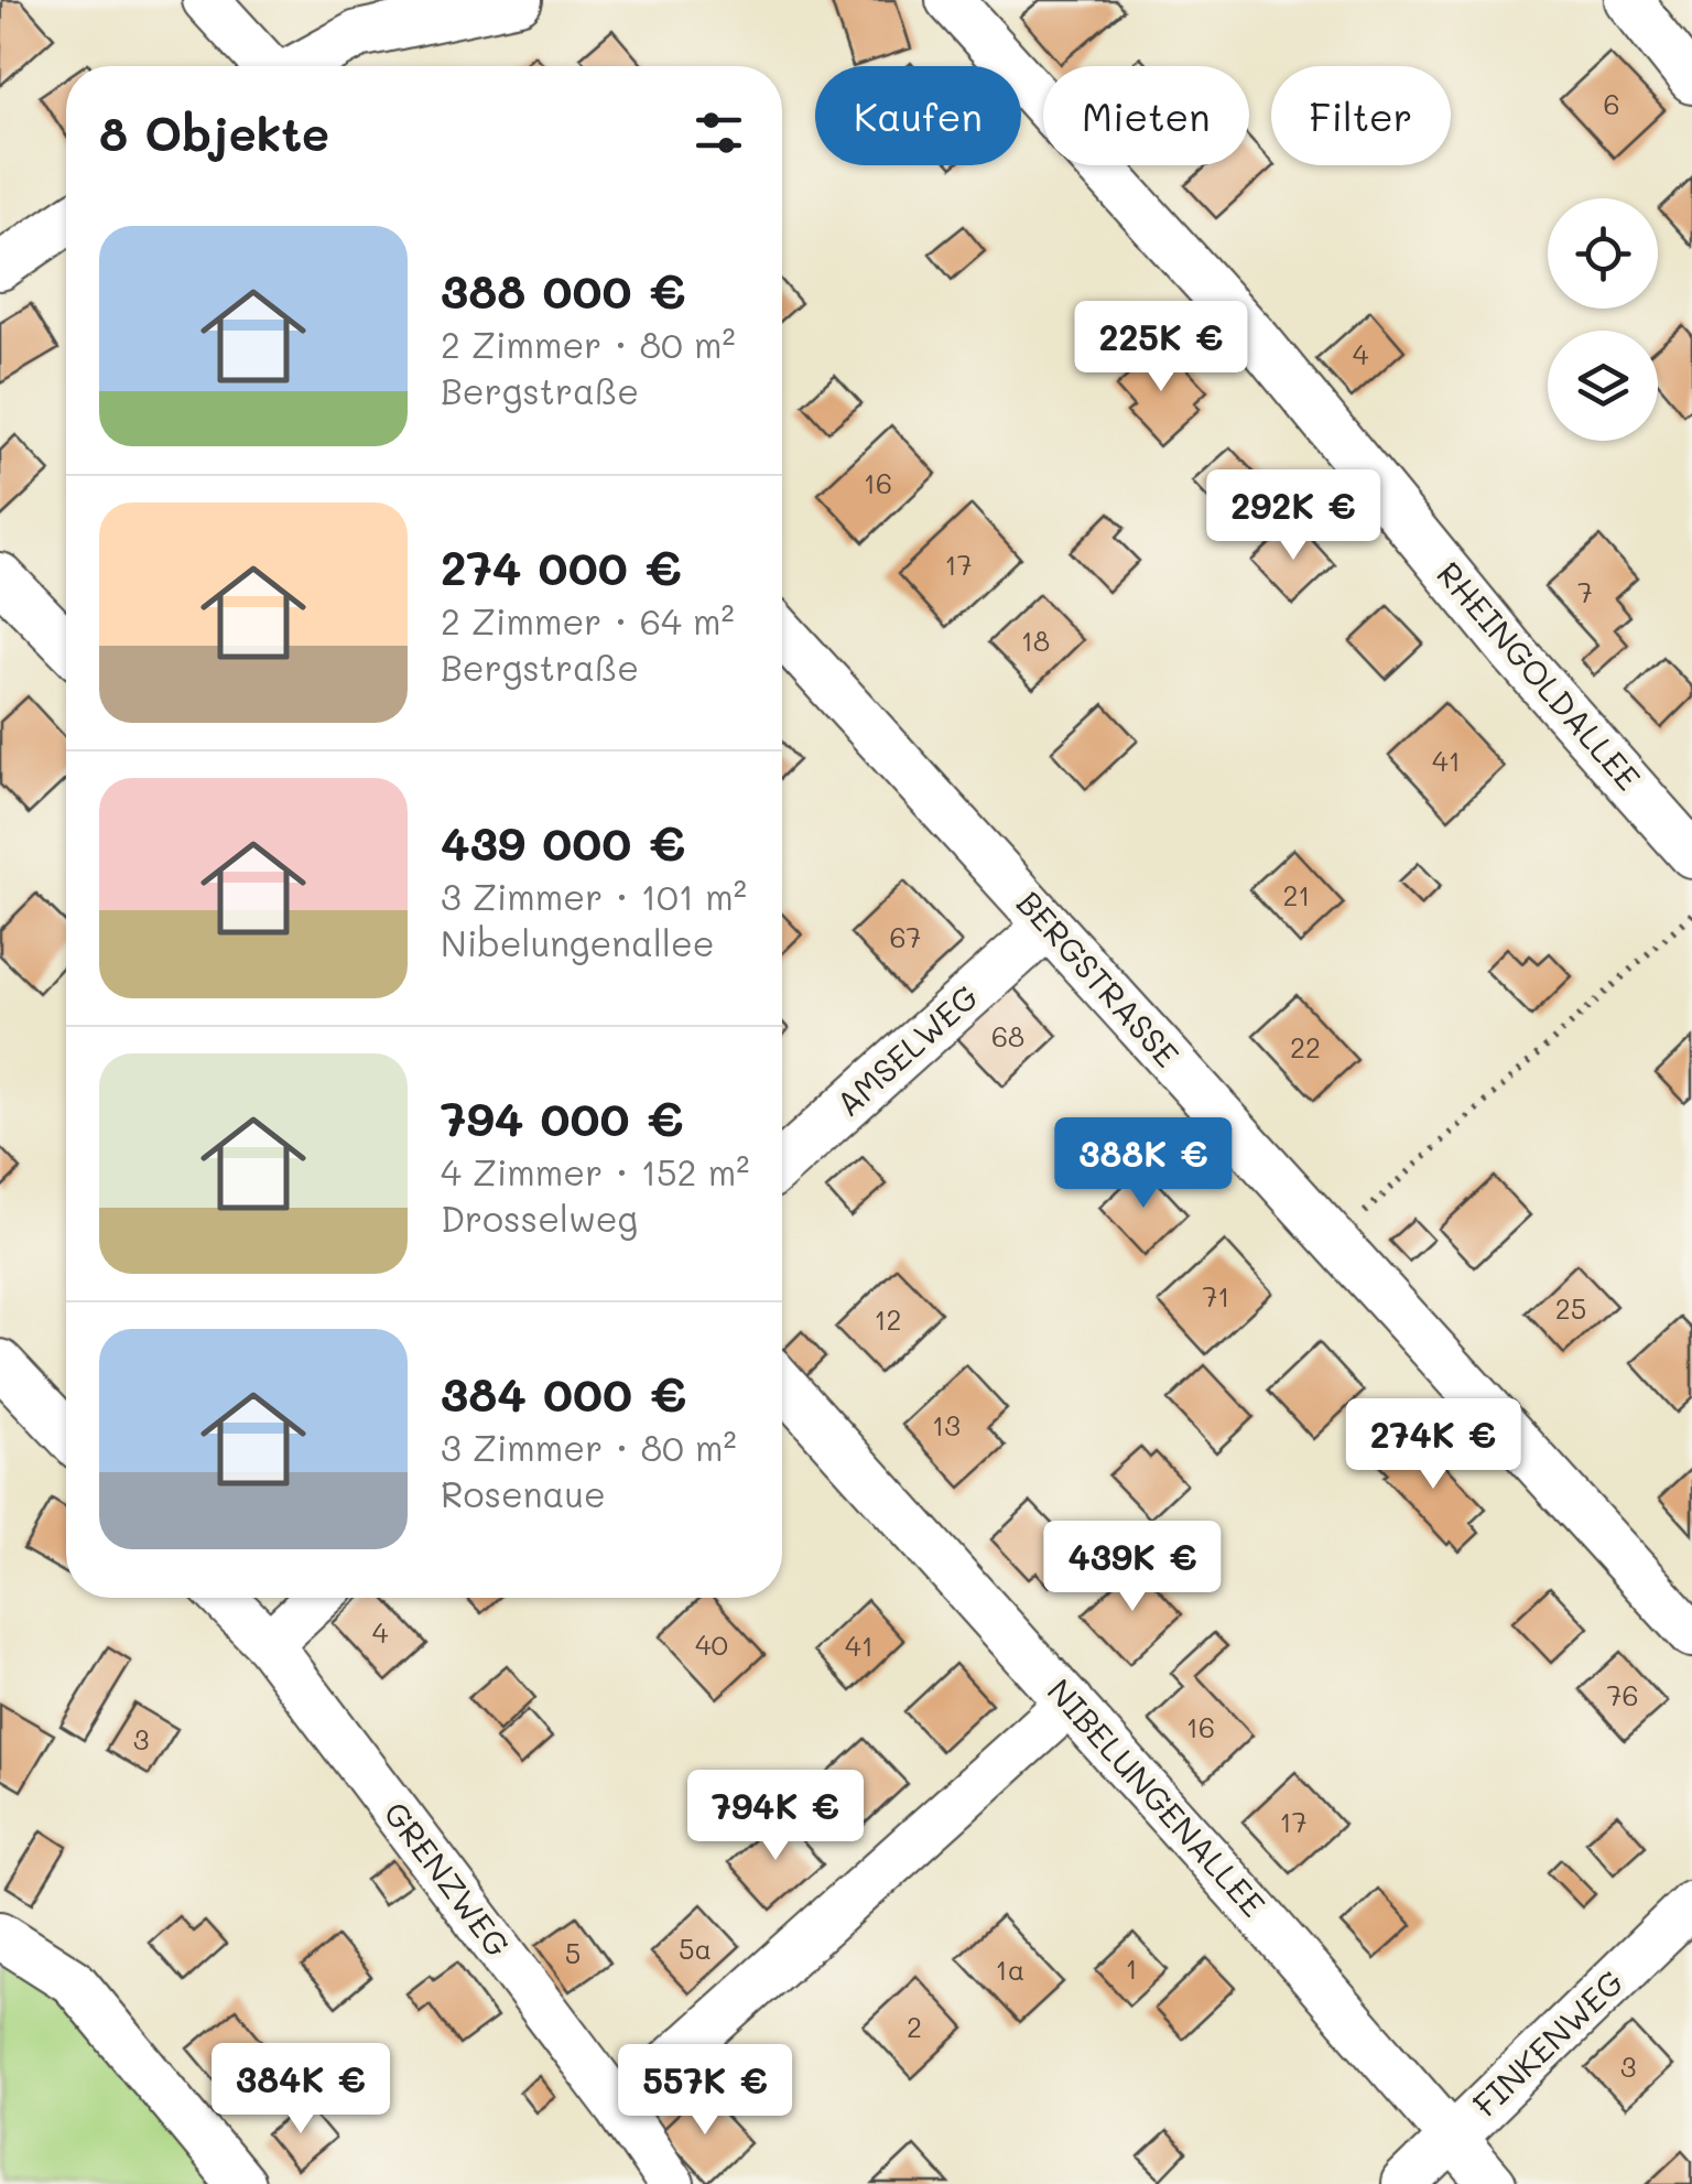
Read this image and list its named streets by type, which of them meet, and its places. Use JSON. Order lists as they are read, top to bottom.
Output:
{
  "streets": {
    "street": [
      "RHEINGOLDALLEE",
      "BERGSTRASSE",
      "AMSELWEG",
      "NIBELUNGENALLEE",
      "GRENZWEG",
      "FINKENWEG"
    ]
  },
  "crossings": [
    ["BERGSTRASSE", "AMSELWEG"],
    ["NIBELUNGENALLEE", "FINKENWEG"]
  ],
  "house_numbers": [
    "6",
    "4",
    "16",
    "17",
    "7",
    "18",
    "41",
    "21",
    "67",
    "68",
    "22",
    "71",
    "25",
    "12",
    "13",
    "4",
    "40",
    "41",
    "76",
    "16",
    "3",
    "17",
    "5a",
    "5",
    "1",
    "1a",
    "2",
    "3"
  ],
  "page": {
    "chip": ["Kaufen", "Mieten", "Filter"],
    "heading": "8 Objekte",
    "list": [
      {
        "name": "388 000 €",
        "note": "2 Zimmer · 80 m² · Bergstraße"
      },
      {
        "name": "274 000 €",
        "note": "2 Zimmer · 64 m² · Bergstraße"
      },
      {
        "name": "439 000 €",
        "note": "3 Zimmer · 101 m² · Nibelungenallee"
      },
      {
        "name": "794 000 €",
        "note": "4 Zimmer · 152 m² · Drosselweg"
      },
      {
        "name": "384 000 €",
        "note": "3 Zimmer · 80 m² · Rosenaue"
      }
    ],
    "price": [
      "225K €",
      "292K €",
      "388K €",
      "274K €",
      "439K €",
      "794K €",
      "384K €",
      "557K €"
    ]
  }
}
